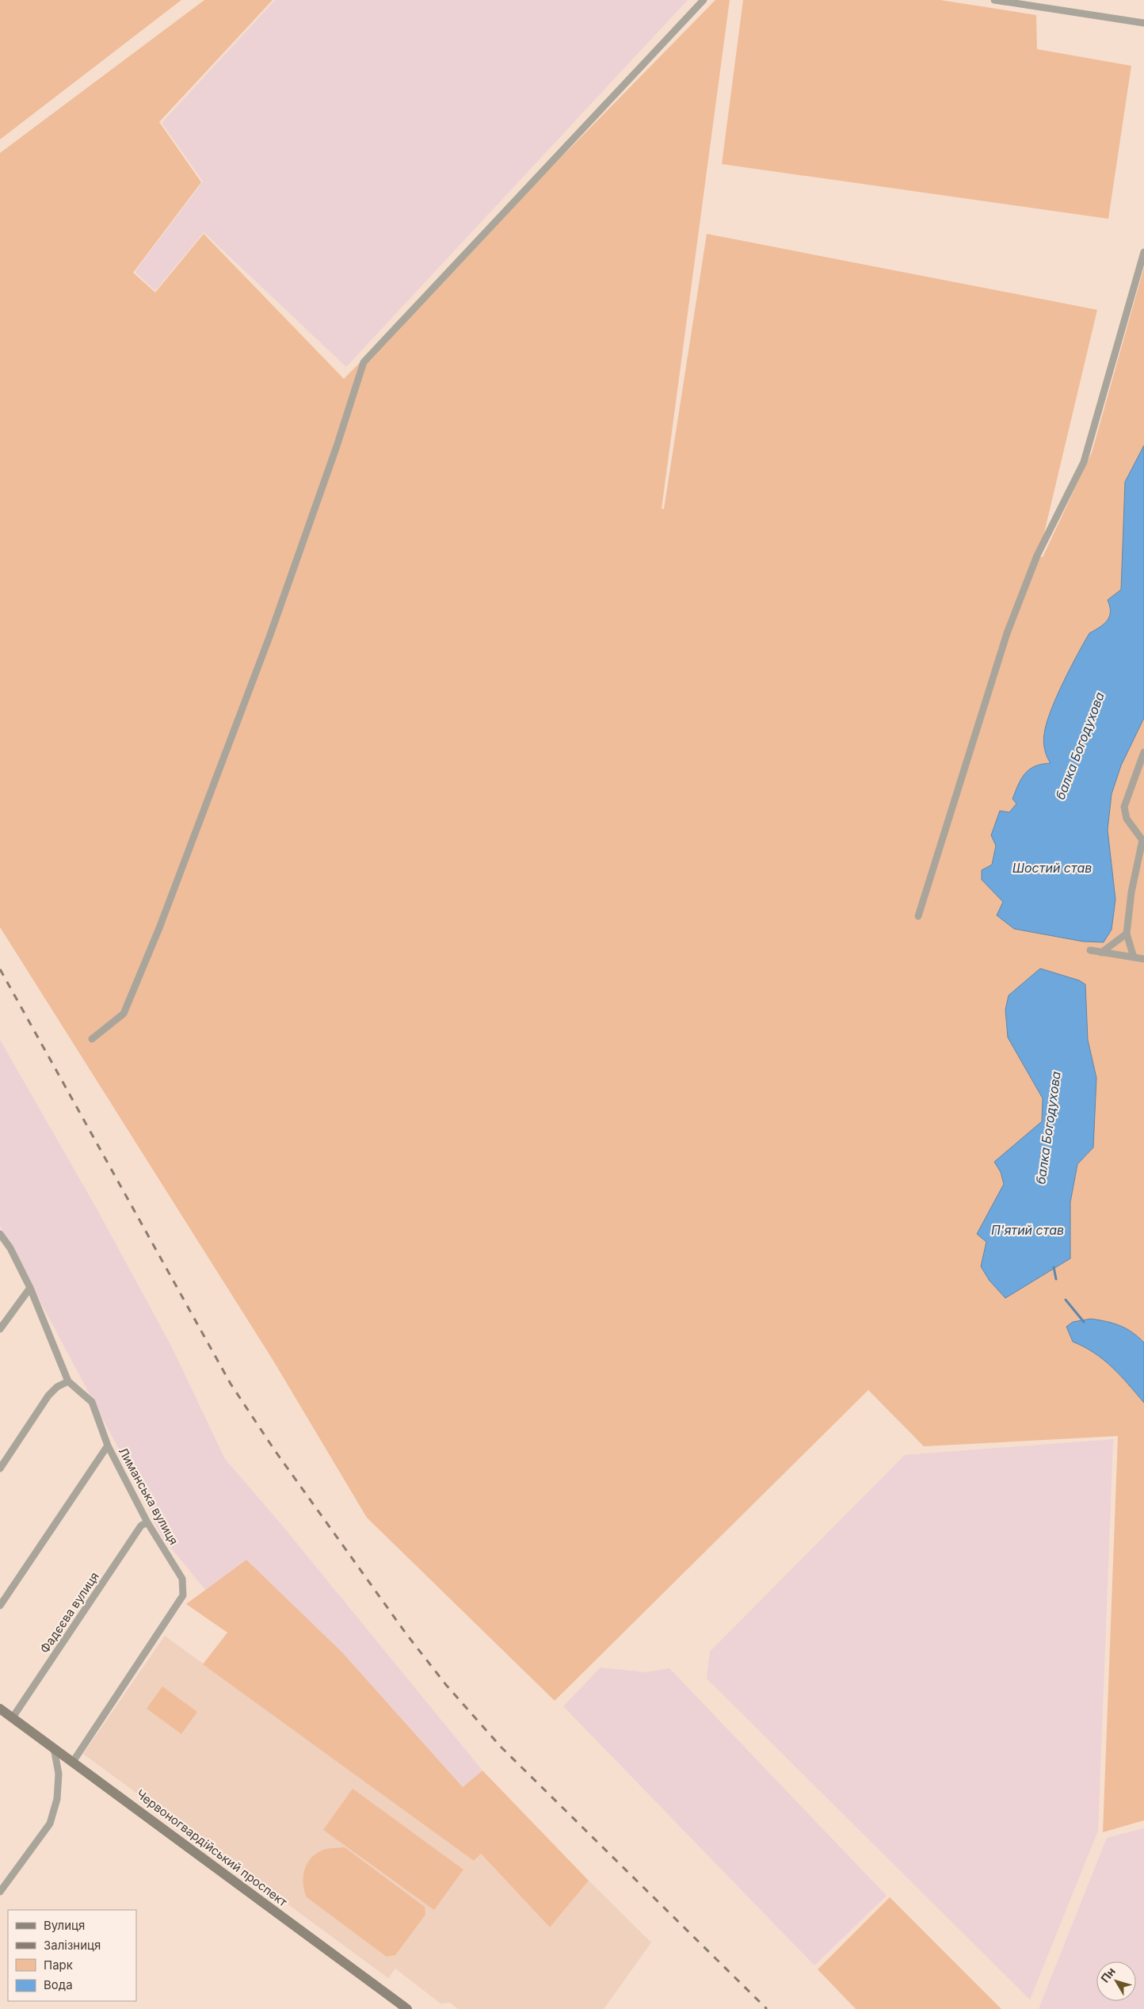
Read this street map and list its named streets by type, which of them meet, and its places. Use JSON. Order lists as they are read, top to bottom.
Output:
{
  "streets": {
    "main road": ["Червоногвардійський проспект"],
    "street": ["Лиманська вулиця", "Фадєєва вулиця"]
  },
  "crossings": [
    ["Лиманська вулиця", "Фадєєва вулиця"],
    ["Лиманська вулиця", "Червоногвардійський проспект"],
    ["Фадєєва вулиця", "Червоногвардійський проспект"]
  ],
  "water": ["балка Богодухова", "Шостий став", "П'ятий став"],
  "legend": [
    "Вулиця",
    "Залізниця",
    "Парк",
    "Вода"
  ],
  "north": "top left"
}
